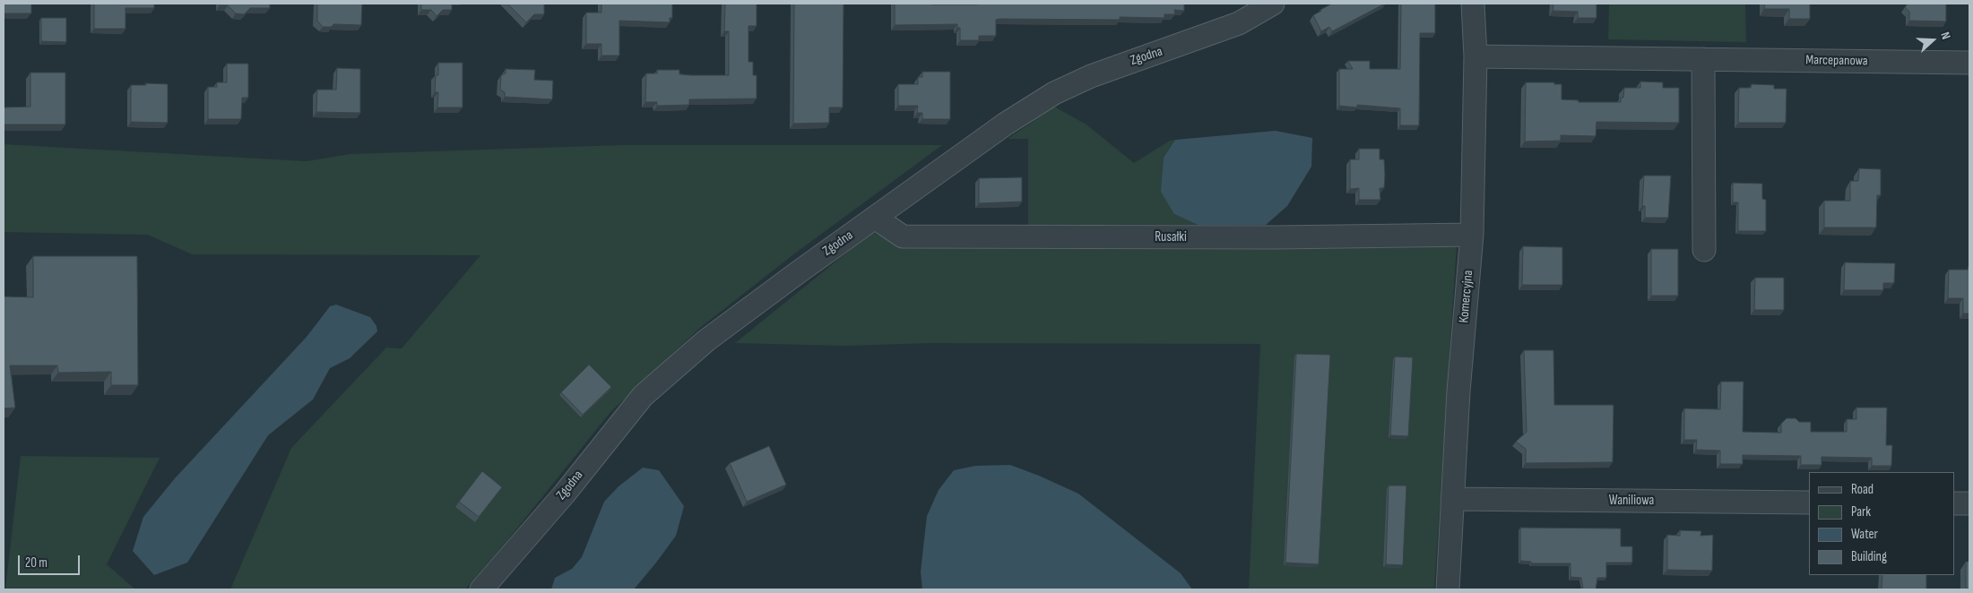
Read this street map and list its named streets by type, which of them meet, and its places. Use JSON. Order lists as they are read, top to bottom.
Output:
{
  "streets": {
    "street": [
      "Zgodna",
      "Marcepanowa",
      "Rusałki",
      "Komercyjna",
      "Waniliowa"
    ]
  },
  "crossings": [
    ["Zgodna", "Rusałki"],
    ["Marcepanowa", "Komercyjna"],
    ["Rusałki", "Komercyjna"],
    ["Komercyjna", "Waniliowa"]
  ],
  "legend": [
    "Road",
    "Park",
    "Water",
    "Building"
  ],
  "scale_bar": "20 m",
  "north": "right"
}
